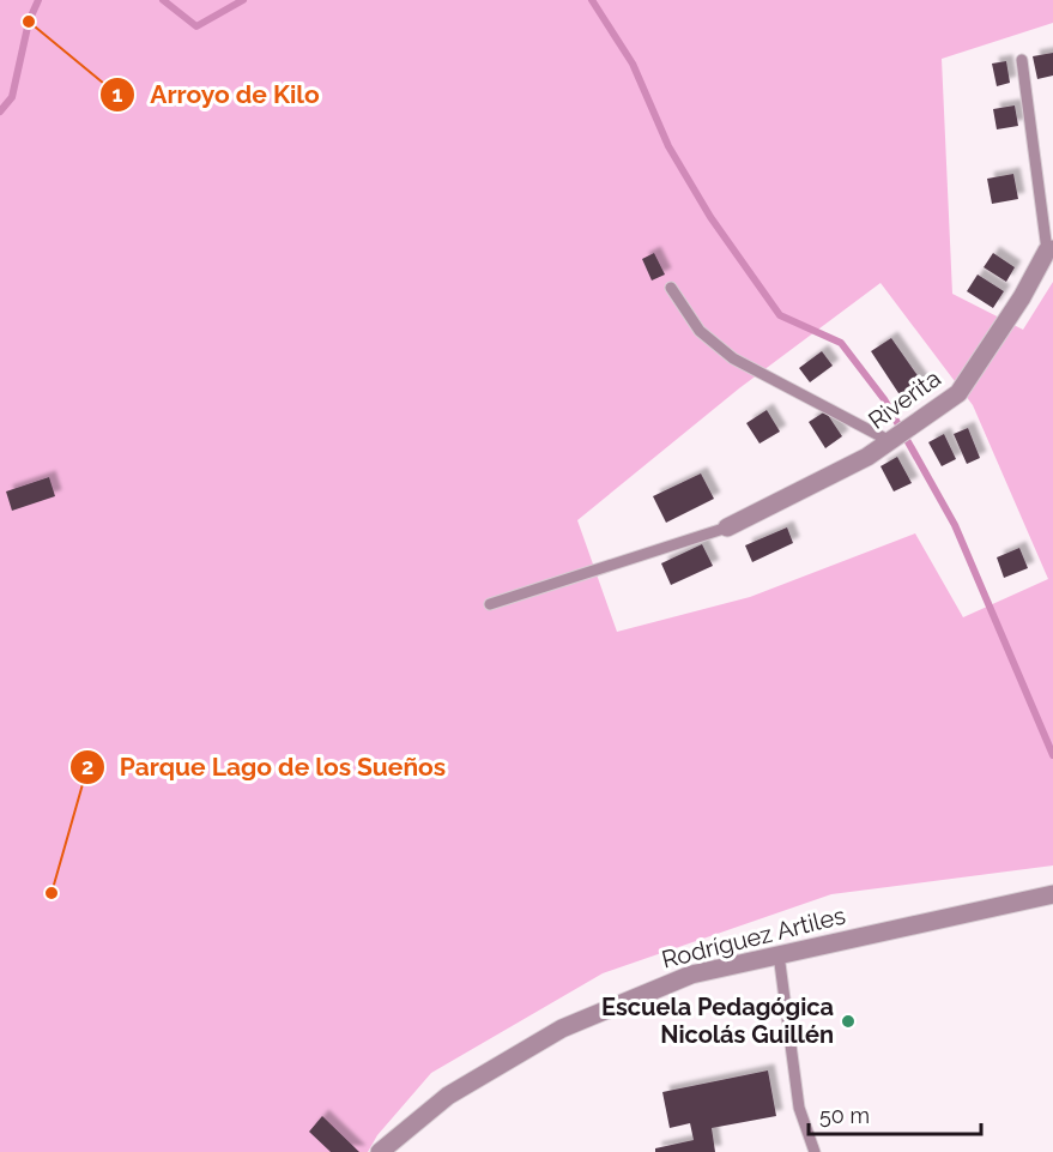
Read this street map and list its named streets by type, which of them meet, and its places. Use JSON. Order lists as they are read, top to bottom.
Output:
{
  "streets": {
    "street": ["Riverita", "Rodríguez Artiles"]
  },
  "places": ["Arroyo de Kilo", "Parque Lago de los Sueños", "Escuela Pedagógica Nicolás Guillén"],
  "scale_bar": "50 m"
}
